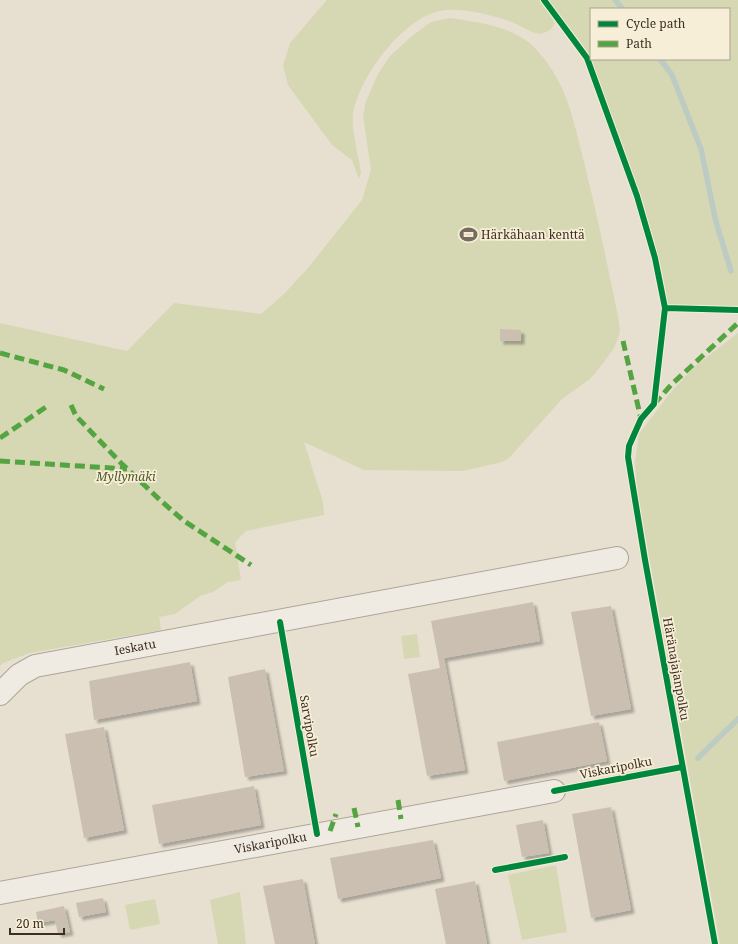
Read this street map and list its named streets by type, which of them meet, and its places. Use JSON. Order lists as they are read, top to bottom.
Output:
{
  "streets": {
    "street": ["Ieskatu", "Viskaripolku"],
    "cycle path": ["Häränajajanpolku", "Sarvipolku"]
  },
  "parks": ["Myllymäki"],
  "places": {
    "sports": ["Härkähaan kenttä"]
  },
  "legend": ["Cycle path", "Path"],
  "scale_bar": "20 m"
}
